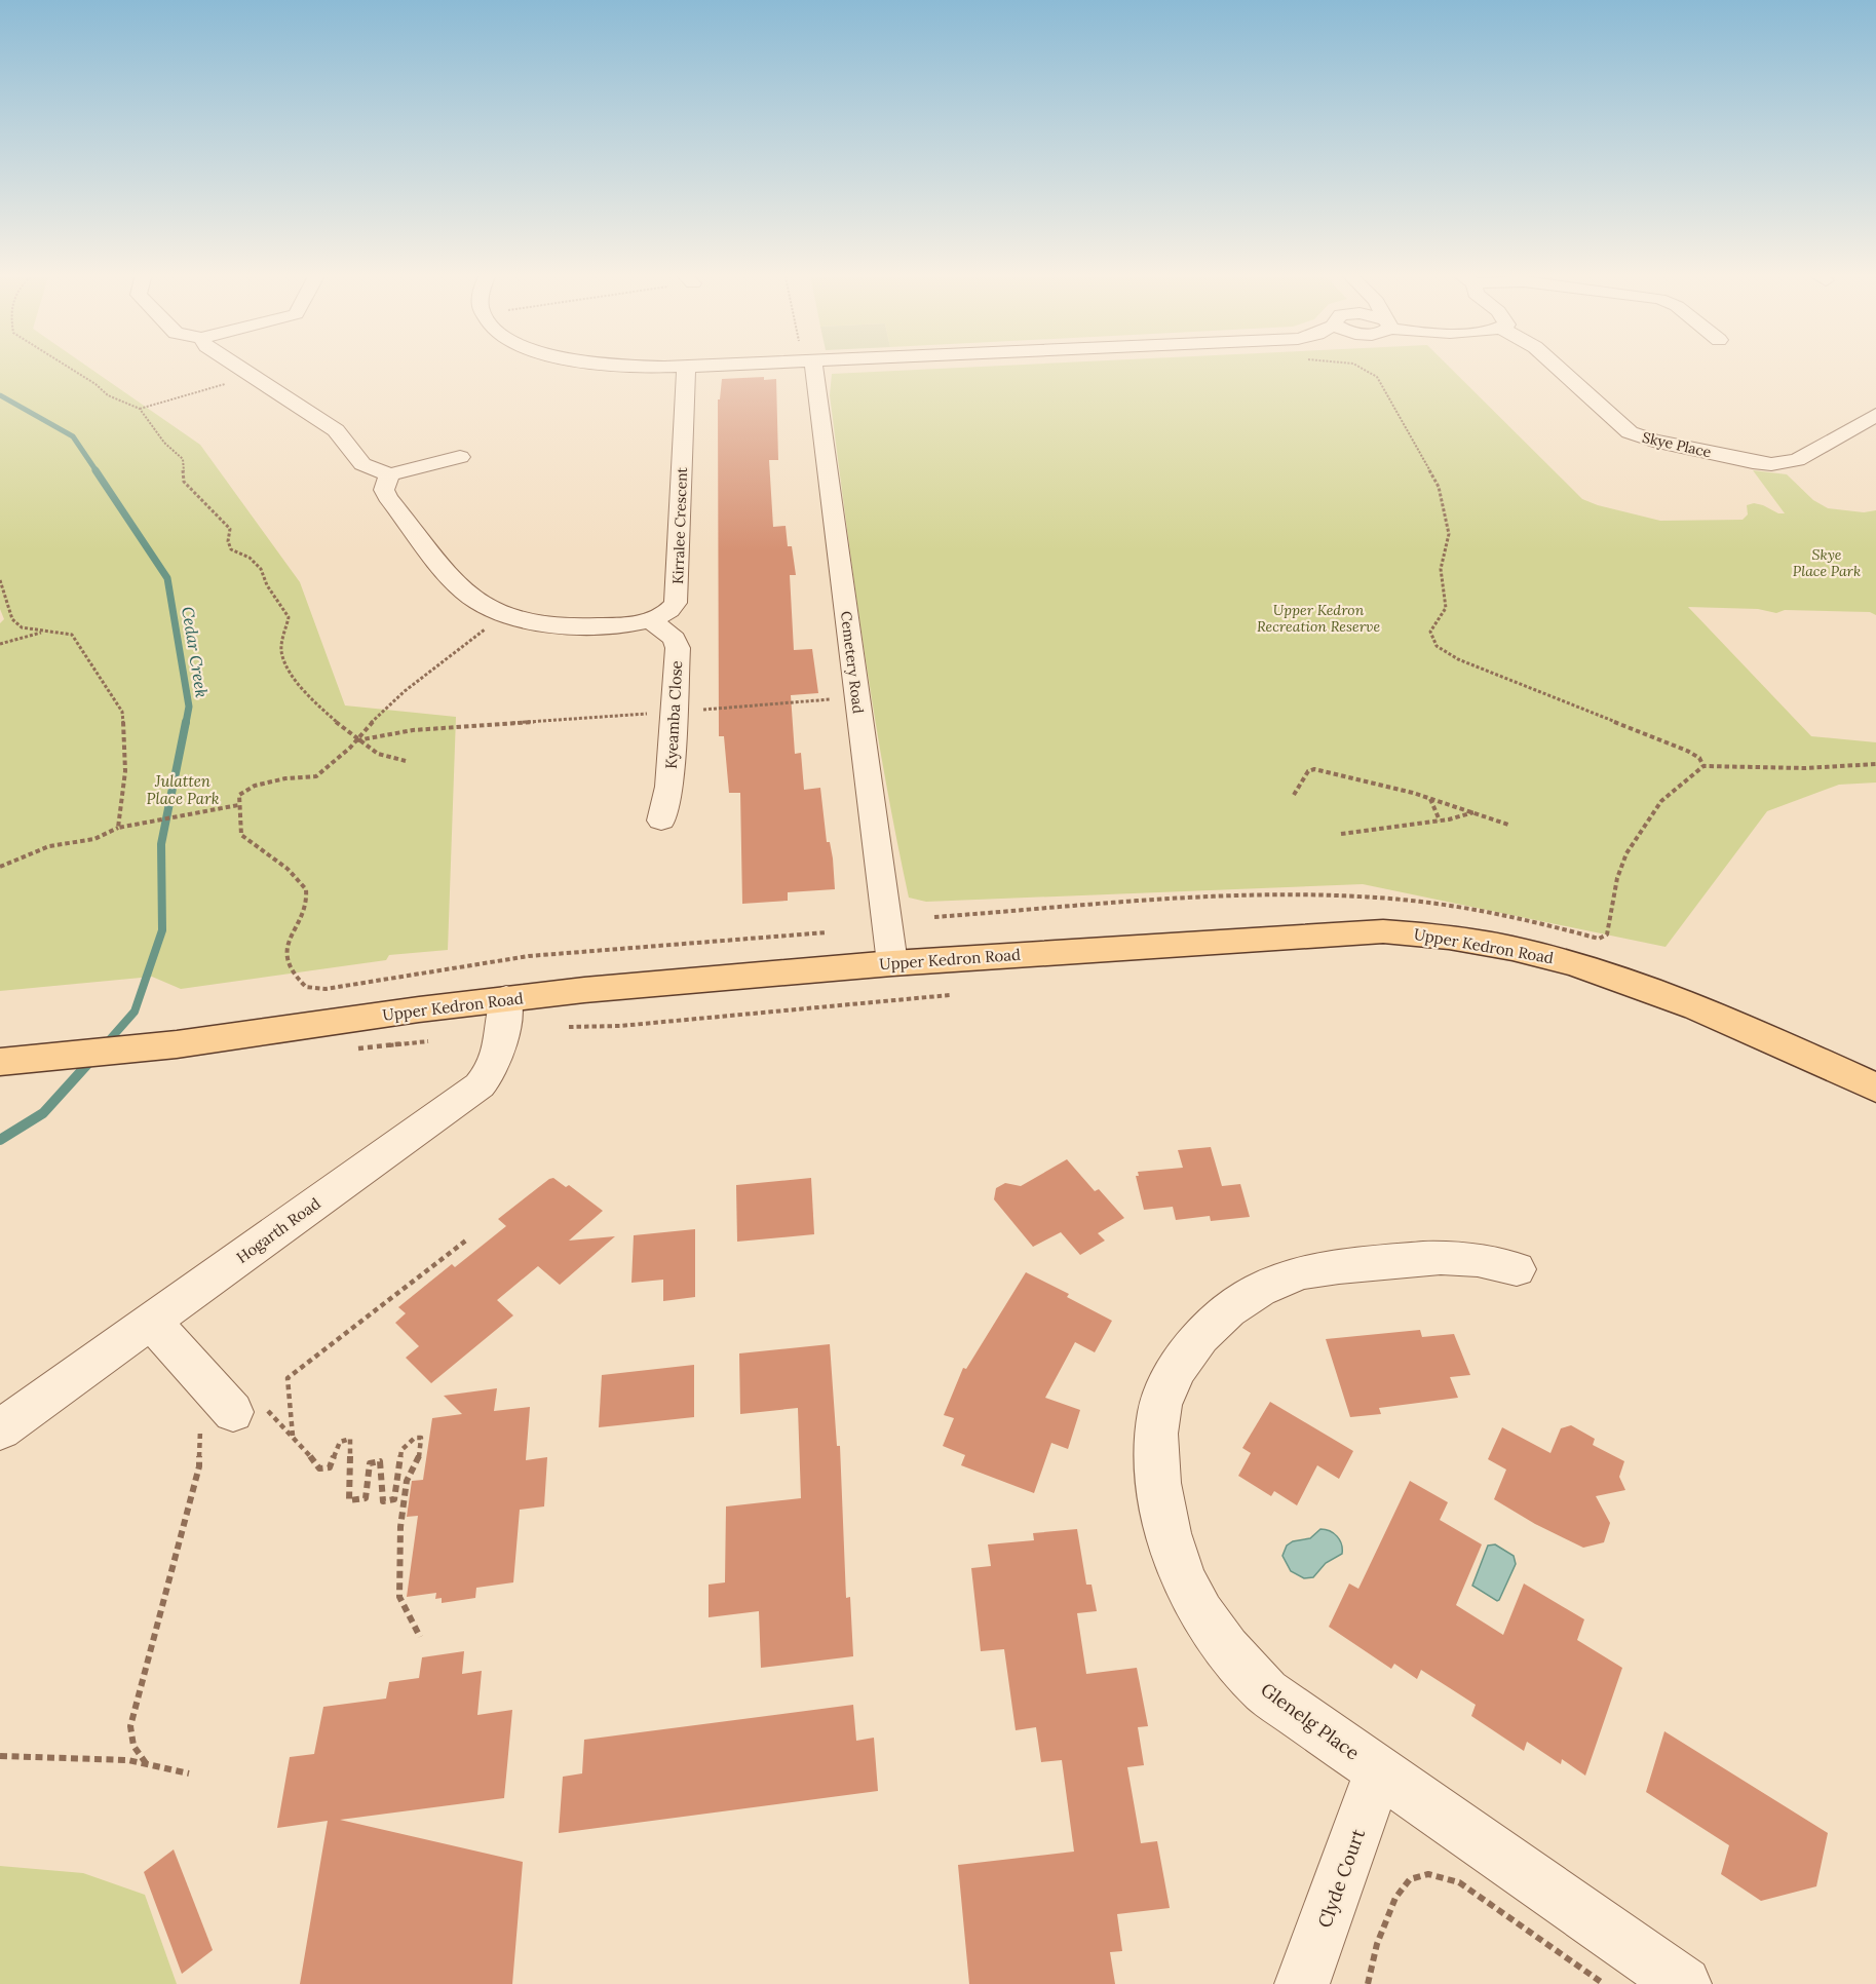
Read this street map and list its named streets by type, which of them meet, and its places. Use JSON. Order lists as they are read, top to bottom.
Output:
{
  "streets": {
    "main road": ["Upper Kedron Road"],
    "street": [
      "Skye Place",
      "Kirralee Crescent",
      "Cemetery Road",
      "Kyeamba Close",
      "Hogarth Road",
      "Glenelg Place",
      "Clyde Court"
    ]
  },
  "crossings": [
    ["Kirralee Crescent", "Kyeamba Close"],
    ["Cemetery Road", "Upper Kedron Road"],
    ["Upper Kedron Road", "Hogarth Road"],
    ["Glenelg Place", "Clyde Court"]
  ],
  "water": ["Cedar Creek"],
  "parks": ["Skye Place Park", "Upper Kedron Recreation Reserve", "Julatten Place Park"]
}
